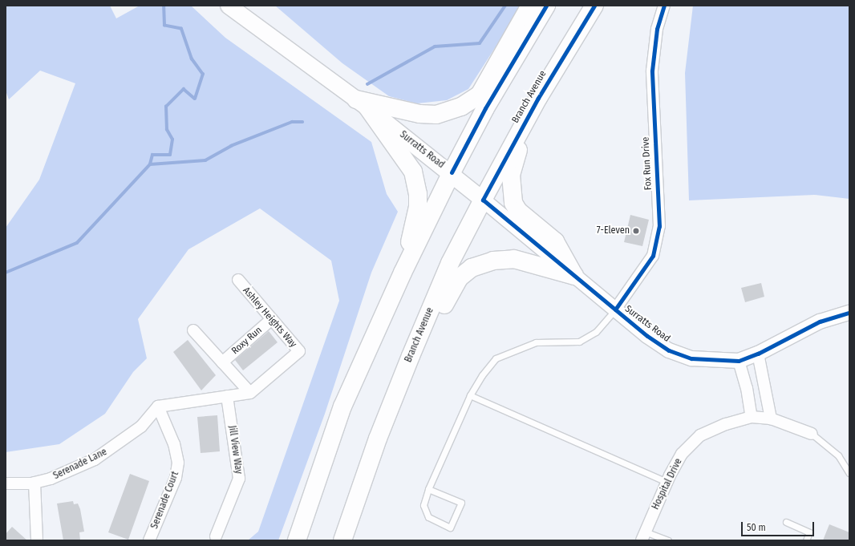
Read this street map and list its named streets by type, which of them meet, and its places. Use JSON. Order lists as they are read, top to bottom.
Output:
{
  "streets": {
    "highway": ["Branch Avenue"],
    "main road": ["Surratts Road"],
    "street": [
      "Fox Run Drive",
      "Ashley Heights Way",
      "Roxy Run",
      "Jill View Way",
      "Serenade Lane",
      "Hospital Drive",
      "Serenade Court"
    ]
  },
  "crossings": [
    ["Branch Avenue", "Surratts Road"],
    ["Surratts Road", "Fox Run Drive"],
    ["Ashley Heights Way", "Roxy Run"],
    ["Serenade Lane", "Serenade Court"]
  ],
  "places": ["7-Eleven"],
  "scale_bar": "50 m"
}
